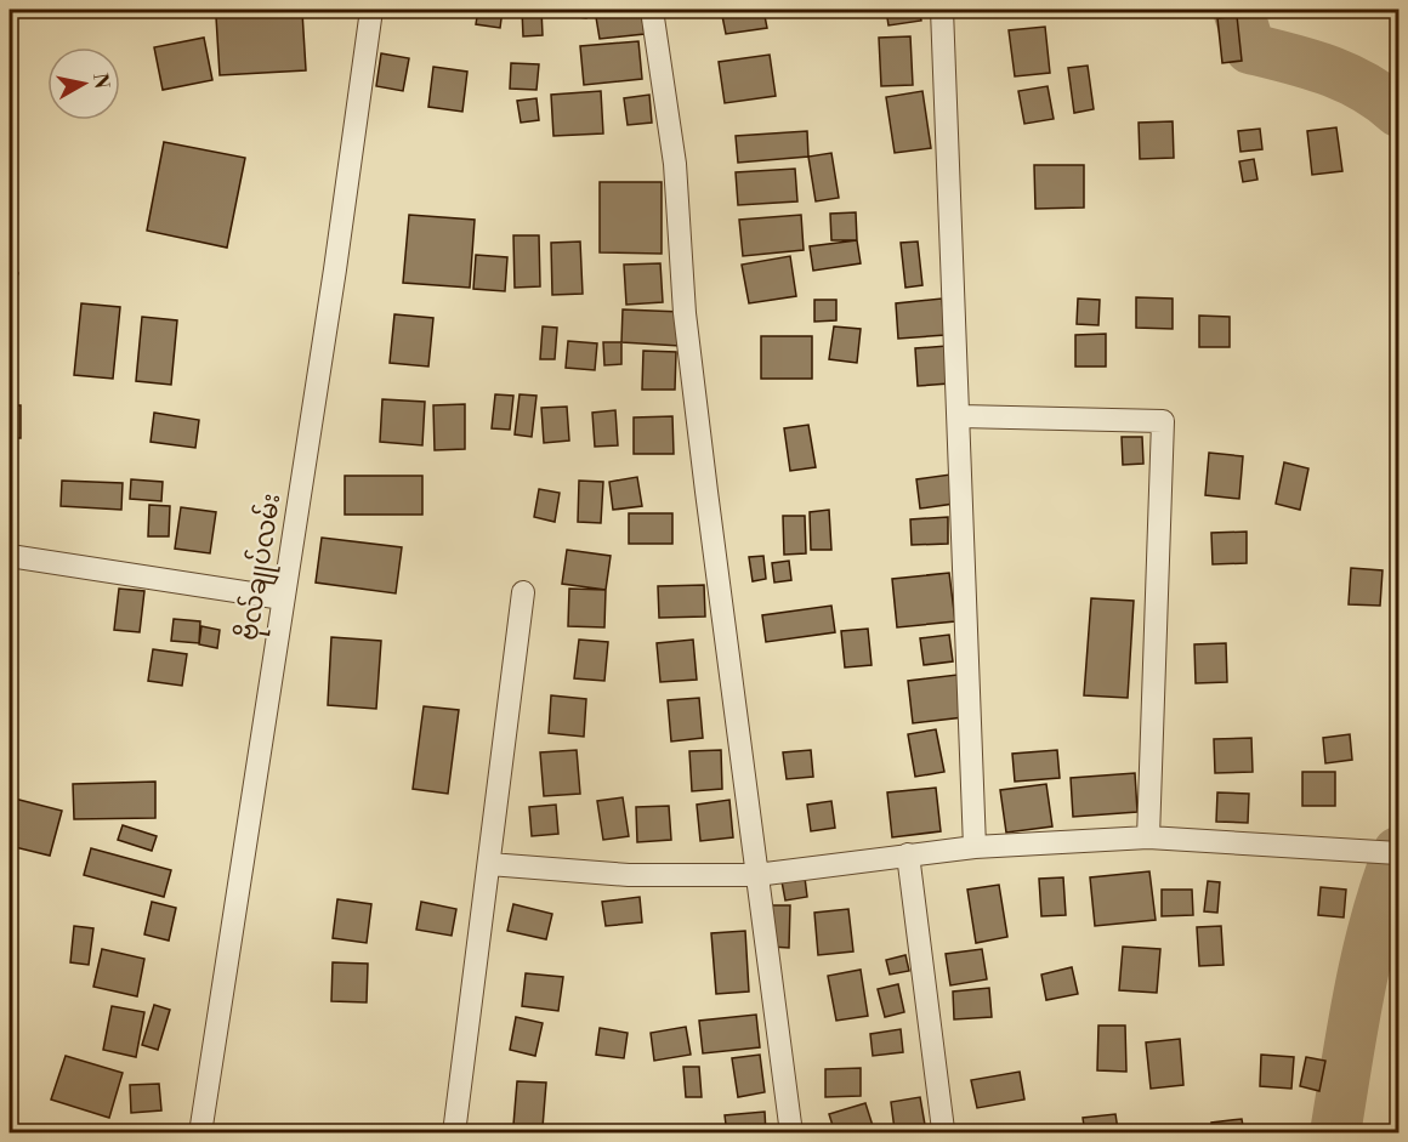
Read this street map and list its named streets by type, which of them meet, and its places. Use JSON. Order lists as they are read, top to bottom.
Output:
{
  "streets": {
    "street": ["ဗိုလ်ချုပ်လမ်း"]
  },
  "north": "right"
}
